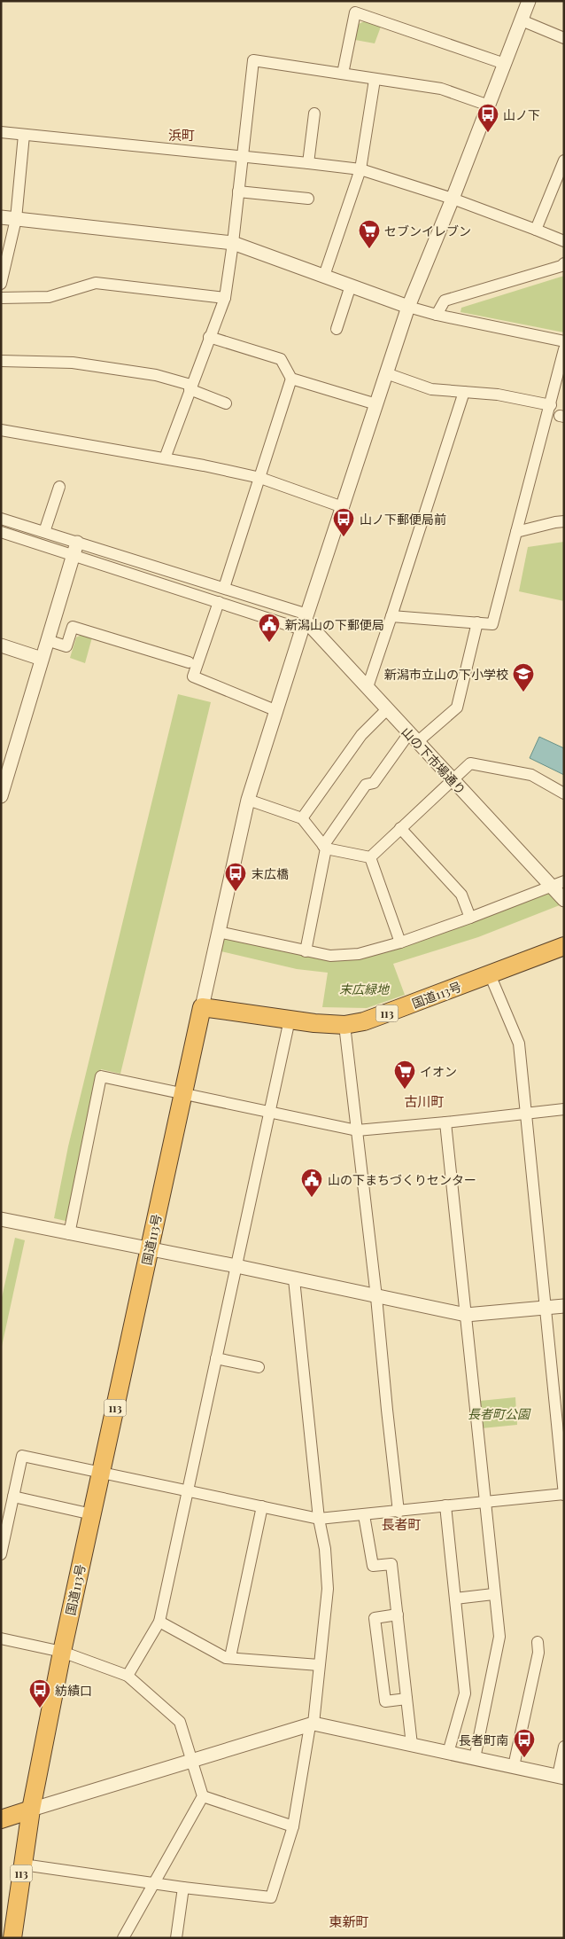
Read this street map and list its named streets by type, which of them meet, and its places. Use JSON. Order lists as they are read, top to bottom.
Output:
{
  "streets": {
    "highway": ["国道113号", "113"],
    "street": ["山の下市場通り"]
  },
  "crossings": [
    ["国道113号", "113"]
  ],
  "districts": [
    "浜町",
    "古川町",
    "長者町",
    "東新町"
  ],
  "parks": ["末広緑地", "長者町公園"],
  "places": {
    "bus stop": [
      "山ノ下",
      "山ノ下郵便局前",
      "末広橋",
      "紡績口",
      "長者町南"
    ],
    "supermarket": ["セブンイレブン", "イオン"],
    "public building": ["新潟山の下郵便局", "山の下まちづくりセンター"],
    "school or university": ["新潟市立山の下小学校"]
  }
}
